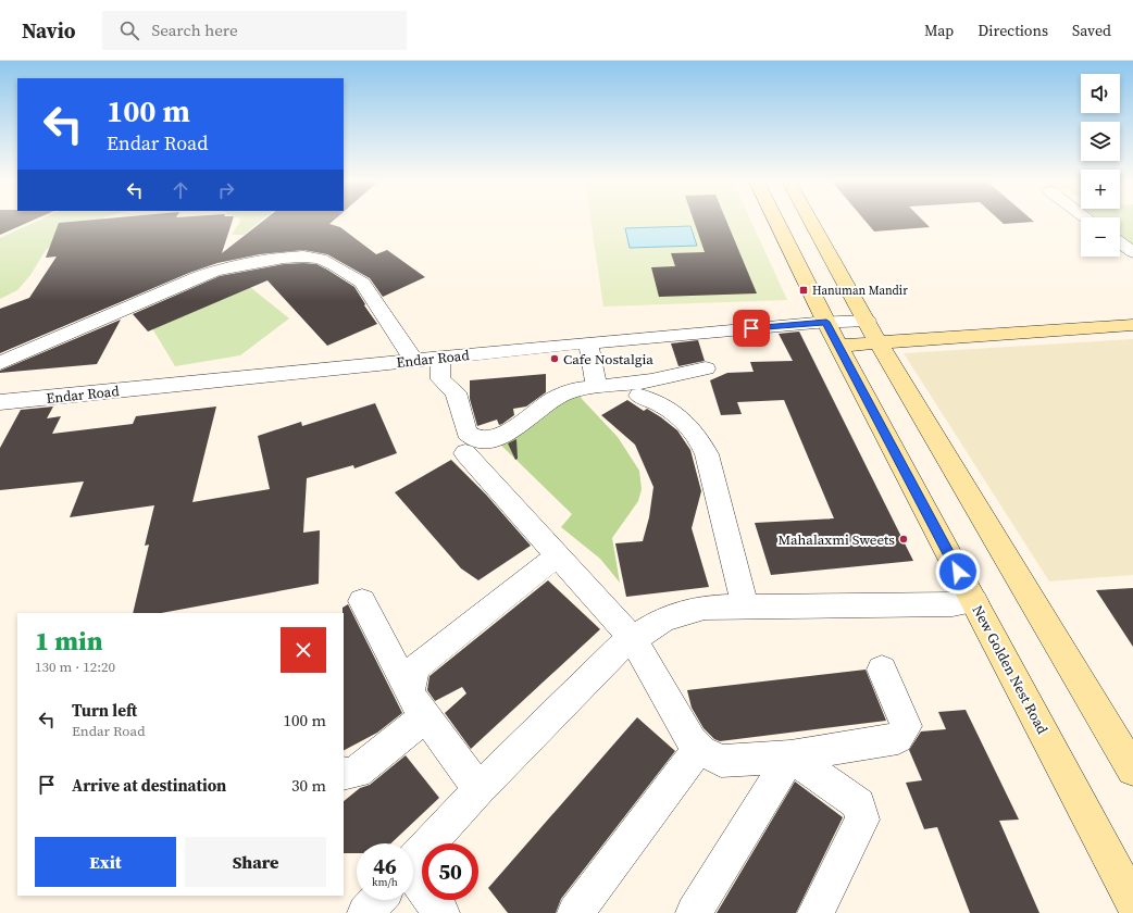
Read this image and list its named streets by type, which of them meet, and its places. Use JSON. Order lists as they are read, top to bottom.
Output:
{
  "streets": {
    "main road": ["New Golden Nest Road"],
    "street": ["Endar Road"]
  },
  "crossings": [
    ["Endar Road", "New Golden Nest Road"]
  ],
  "places": {
    "transit": ["Hanuman Mandir"],
    "other": ["Cafe Nostalgia", "Mahalaxmi Sweets"]
  },
  "page": {
    "header": "Navio",
    "search": "Search here",
    "nav": ["Map", "Directions", "Saved"],
    "map_buttons": ["+", "−"],
    "turn": ["100 m", "Endar Road"],
    "heading": ["1 min", "130 m · 12:20"],
    "list": [
      {
        "name": "Turn left",
        "note": "Endar Road",
        "value": "100 m"
      },
      {
        "name": "Arrive at destination",
        "value": "30 m"
      }
    ],
    "buttons": ["Exit", "Share"],
    "speed": "46 km/h",
    "limit": "50"
  }
}
